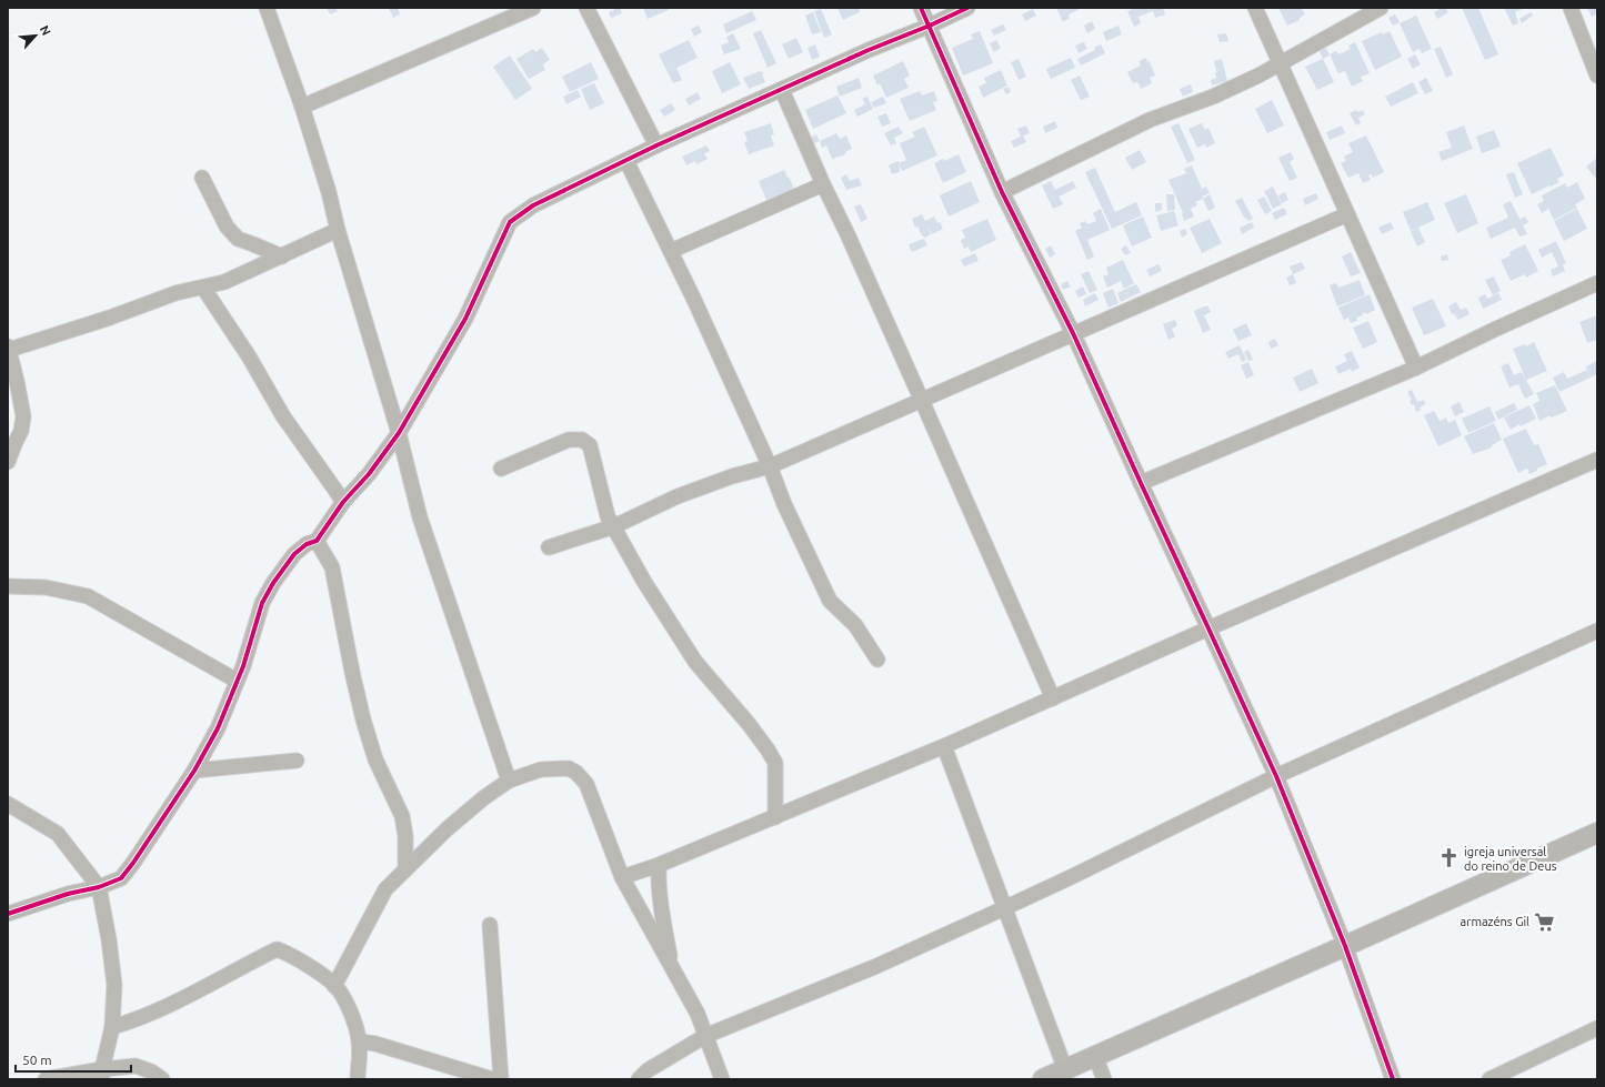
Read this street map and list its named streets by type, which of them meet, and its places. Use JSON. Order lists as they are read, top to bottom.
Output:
{
  "places": {
    "church": ["igreja universal do reino de Deus"],
    "supermarket": ["armazéns Gil"]
  },
  "scale_bar": "50 m",
  "north": "top right"
}
